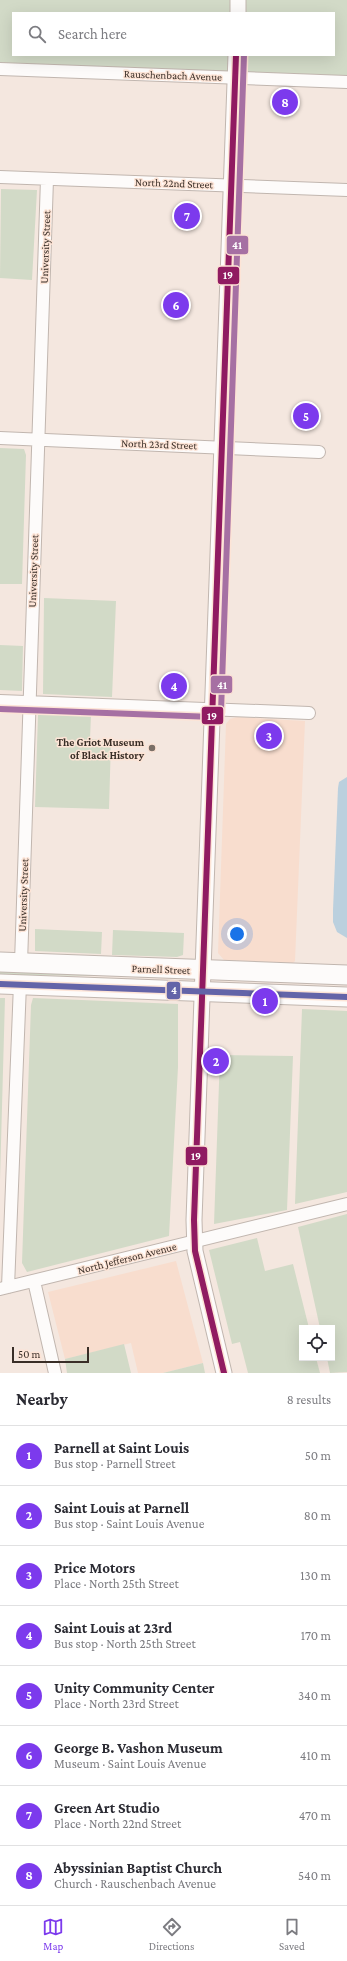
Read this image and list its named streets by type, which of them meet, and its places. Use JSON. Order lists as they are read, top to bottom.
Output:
{
  "streets": {
    "main road": ["Parnell Street"],
    "street": [
      "Rauschenbach Avenue",
      "North 22nd Street",
      "University Street",
      "North 23rd Street",
      "North Jefferson Avenue"
    ]
  },
  "crossings": [
    ["North 22nd Street", "University Street"],
    ["University Street", "North 23rd Street"],
    ["University Street", "Parnell Street"]
  ],
  "places": ["The Griot Museum of Black History"],
  "lines": ["transit line 19", "transit line 41", "transit line 4"],
  "scale_bar": "50 m",
  "page": {
    "search": "Search here",
    "pins": [
      "8",
      "7",
      "6",
      "5",
      "4",
      "3",
      "1",
      "2"
    ],
    "scale": "50 m",
    "heading": ["Nearby", "8 results"],
    "list": [
      {
        "mark": "1",
        "name": "Parnell at Saint Louis",
        "note": "Bus stop · Parnell Street",
        "value": "50 m"
      },
      {
        "mark": "2",
        "name": "Saint Louis at Parnell",
        "note": "Bus stop · Saint Louis Avenue",
        "value": "80 m"
      },
      {
        "mark": "3",
        "name": "Price Motors",
        "note": "Place · North 25th Street",
        "value": "130 m"
      },
      {
        "mark": "4",
        "name": "Saint Louis at 23rd",
        "note": "Bus stop · North 25th Street",
        "value": "170 m"
      },
      {
        "mark": "5",
        "name": "Unity Community Center",
        "note": "Place · North 23rd Street",
        "value": "340 m"
      },
      {
        "mark": "6",
        "name": "George B. Vashon Museum",
        "note": "Museum · Saint Louis Avenue",
        "value": "410 m"
      },
      {
        "mark": "7",
        "name": "Green Art Studio",
        "note": "Place · North 22nd Street",
        "value": "470 m"
      },
      {
        "mark": "8",
        "name": "Abyssinian Baptist Church",
        "note": "Church · Rauschenbach Avenue",
        "value": "540 m"
      }
    ],
    "nav": ["Map", "Directions", "Saved"]
  }
}
